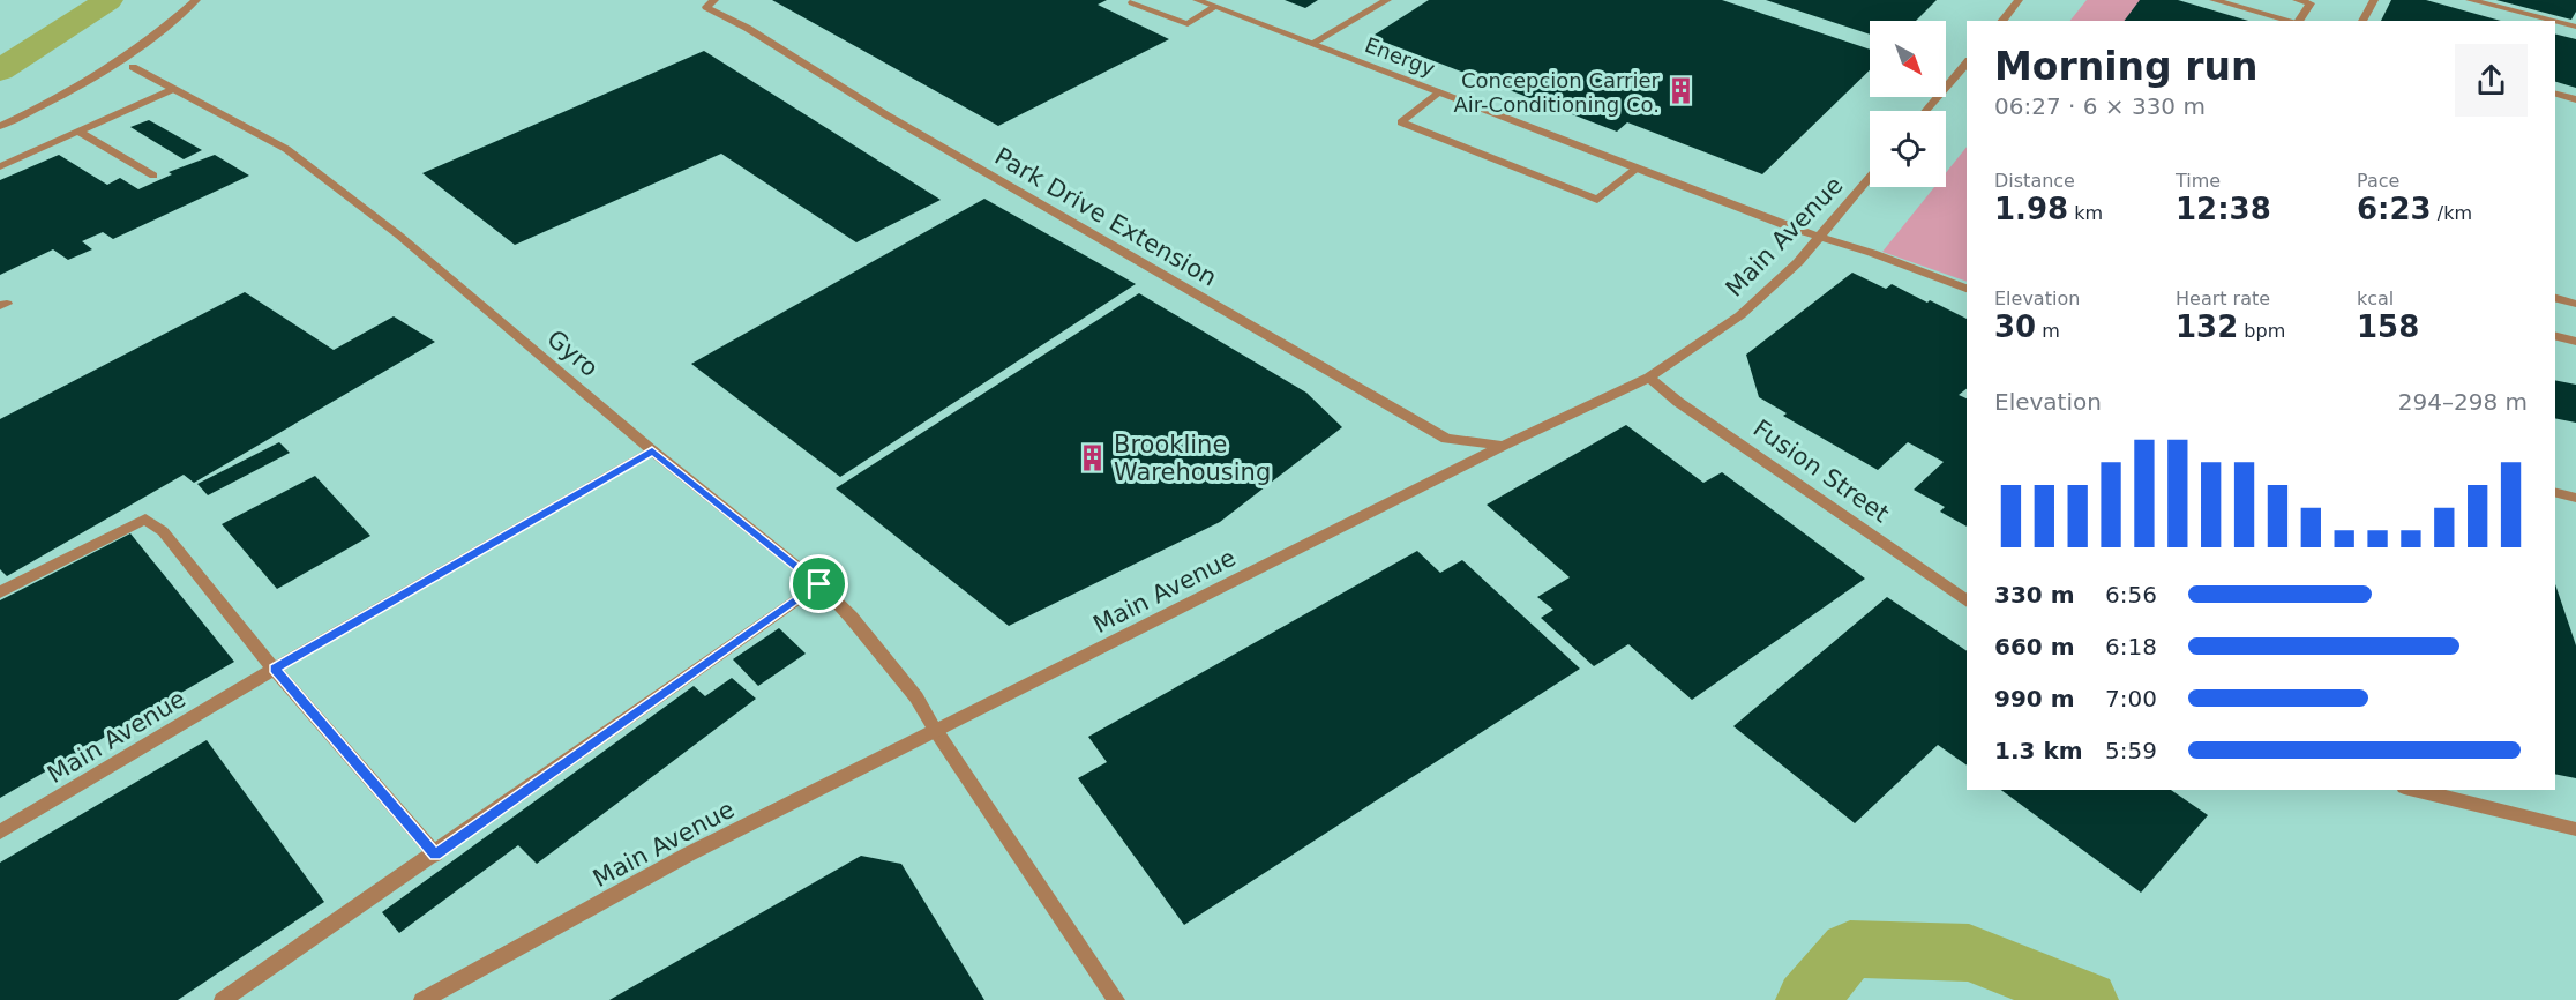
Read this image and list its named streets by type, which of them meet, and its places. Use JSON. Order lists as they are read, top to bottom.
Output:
{
  "streets": {
    "street": [
      "Energy",
      "Park Drive Extension",
      "Main Avenue",
      "Gyro",
      "Fusion Street"
    ]
  },
  "crossings": [
    ["Energy", "Main Avenue"],
    ["Park Drive Extension", "Main Avenue"],
    ["Main Avenue", "Gyro"],
    ["Main Avenue", "Fusion Street"]
  ],
  "places": {
    "building": ["Concepcion Carrier Air-Conditioning Co.", "Brookline Warehousing"]
  },
  "north": "bottom right",
  "page": {
    "heading": ["Morning run", "06:27 · 6 × 330 m"],
    "stats": [
      ["Distance", "1.98 km"],
      ["Time", "12:38"],
      ["Pace", "6:23 /km"],
      ["Elevation", "30 m"],
      ["Heart rate", "132 bpm"],
      ["kcal", "158"]
    ],
    "chart": ["Elevation", "294–298 m"],
    "list": [
      {
        "name": "330 m",
        "note": "6:56"
      },
      {
        "name": "660 m",
        "note": "6:18"
      },
      {
        "name": "990 m",
        "note": "7:00"
      },
      {
        "name": "1.3 km",
        "note": "5:59"
      }
    ]
  }
}
